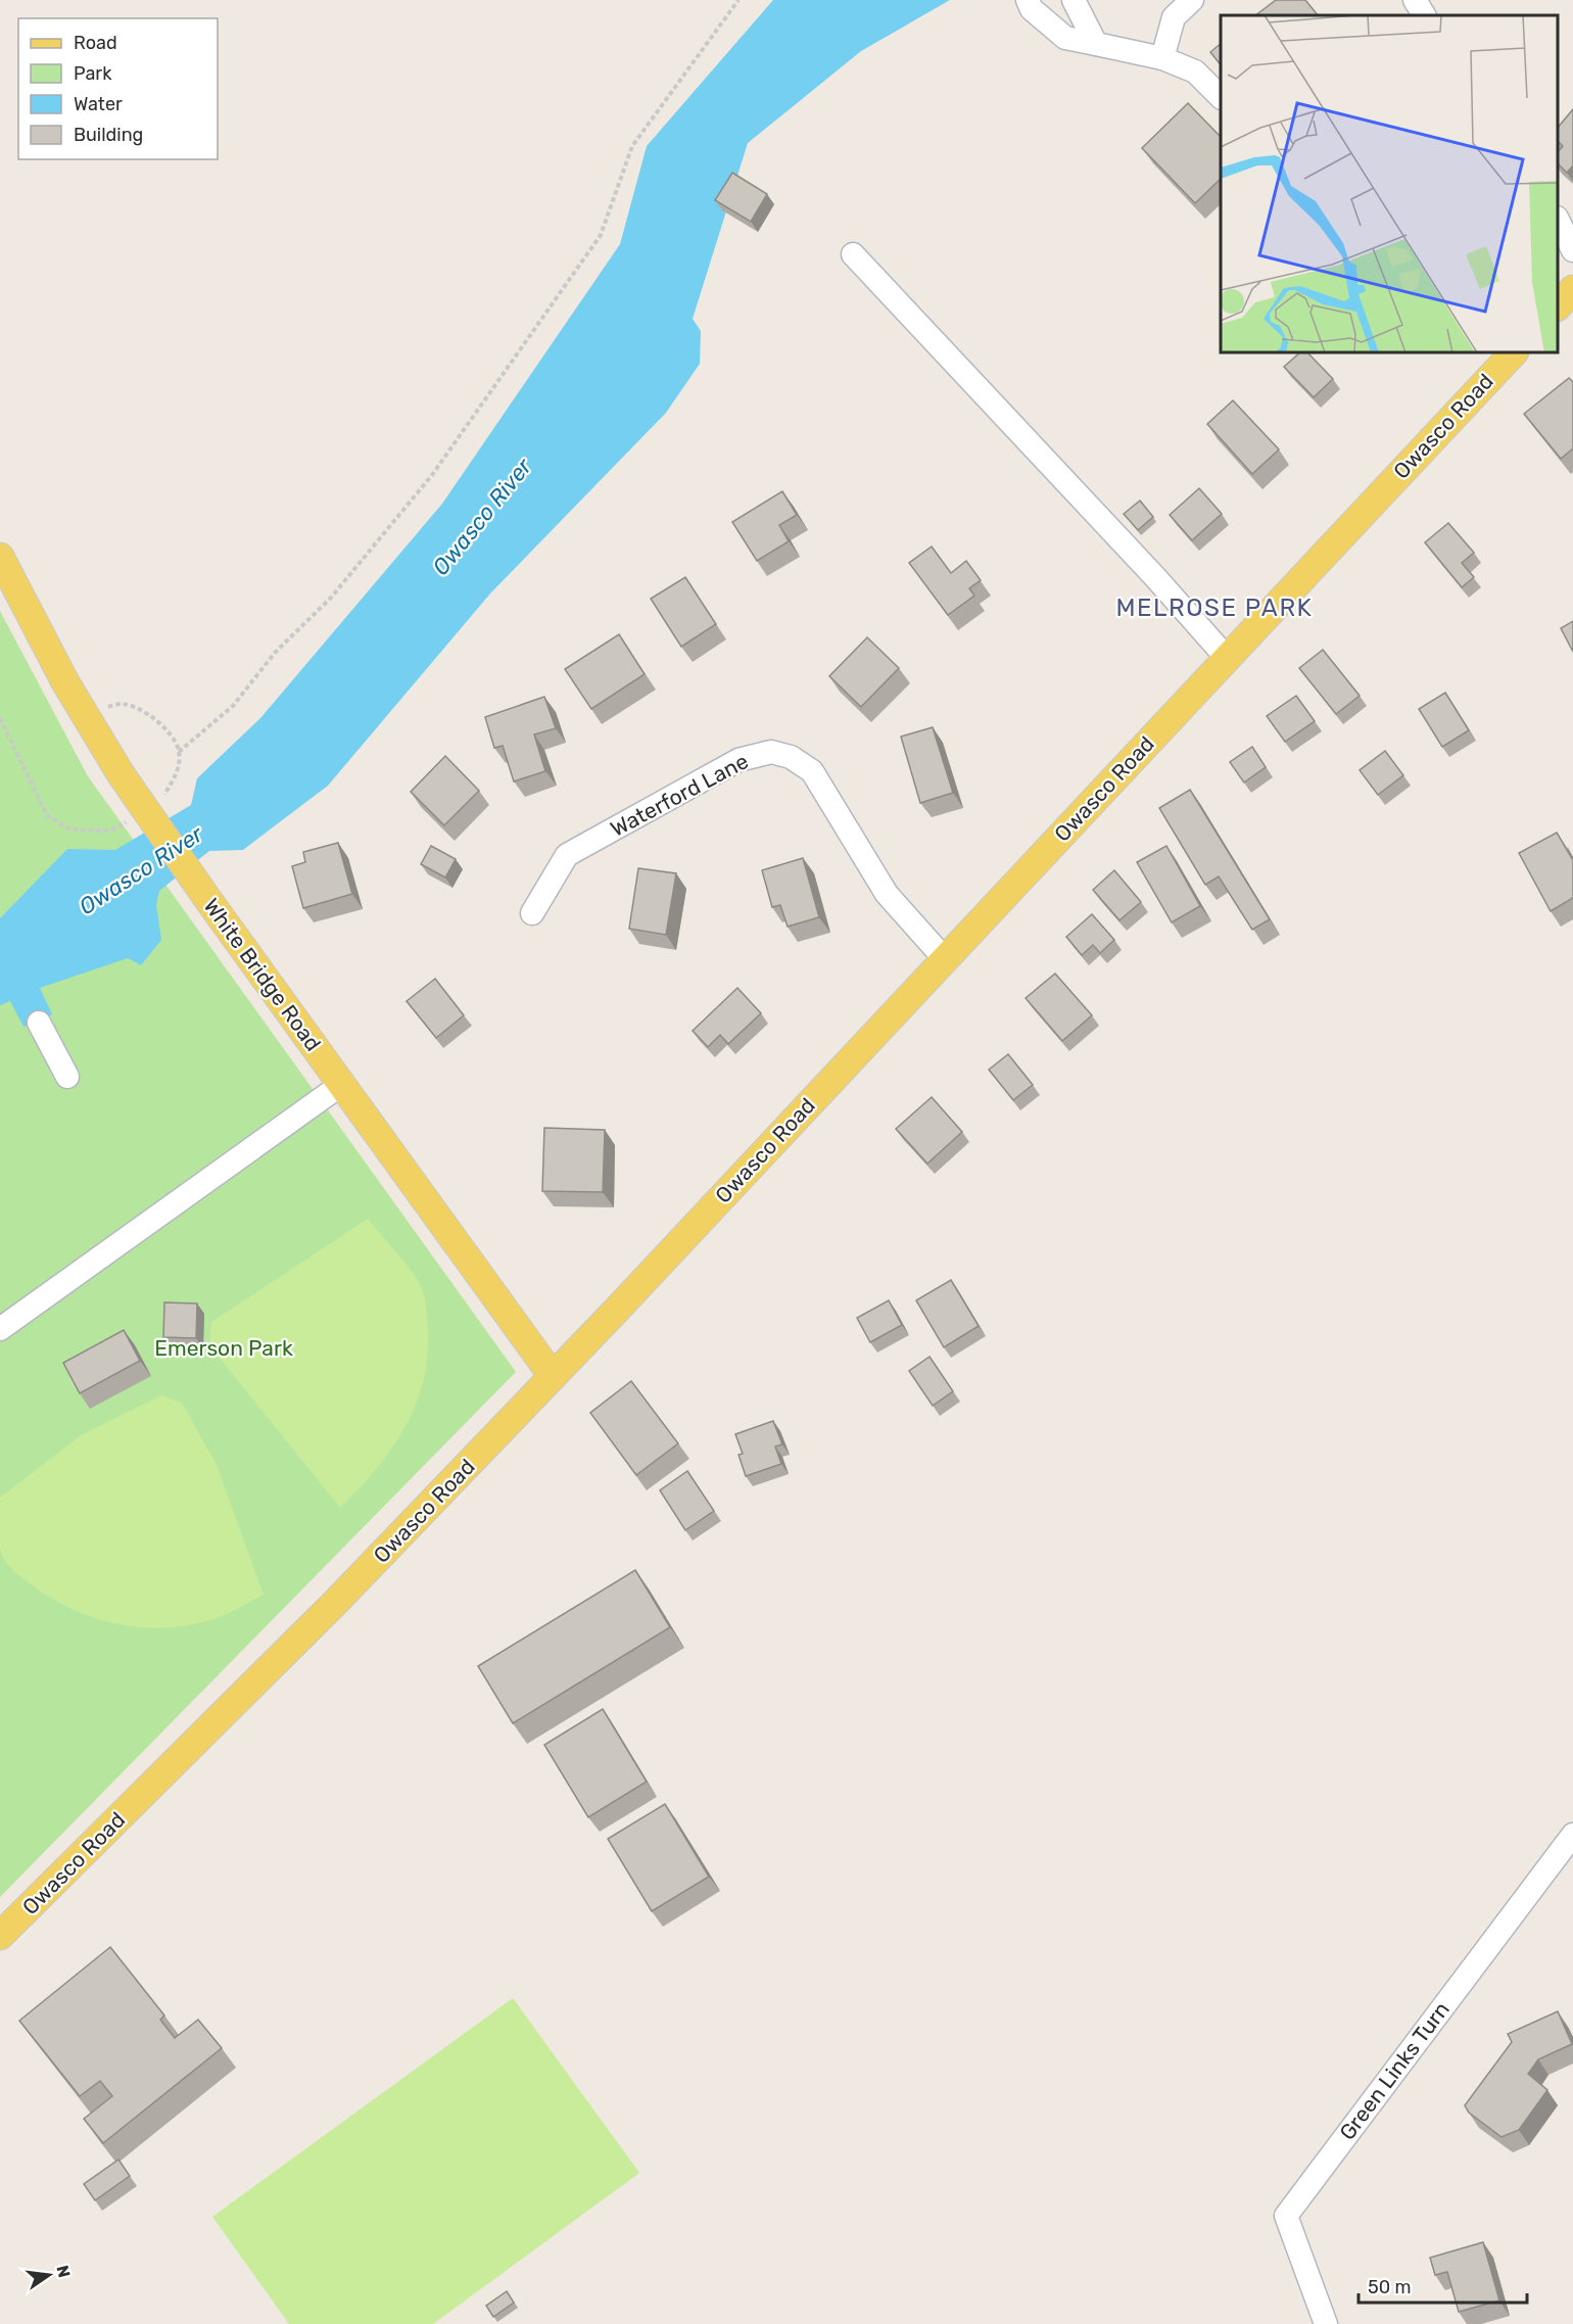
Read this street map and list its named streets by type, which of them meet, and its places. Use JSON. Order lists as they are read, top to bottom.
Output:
{
  "streets": {
    "main road": ["Owasco Road", "White Bridge Road"],
    "street": ["Waterford Lane", "Green Links Turn"]
  },
  "crossings": [
    ["Owasco Road", "Waterford Lane"],
    ["Owasco Road", "White Bridge Road"]
  ],
  "districts": ["MELROSE PARK"],
  "water": ["Owasco River"],
  "parks": ["Emerson Park"],
  "legend": [
    "Road",
    "Park",
    "Water",
    "Building"
  ],
  "scale_bar": "50 m",
  "north": "right"
}
